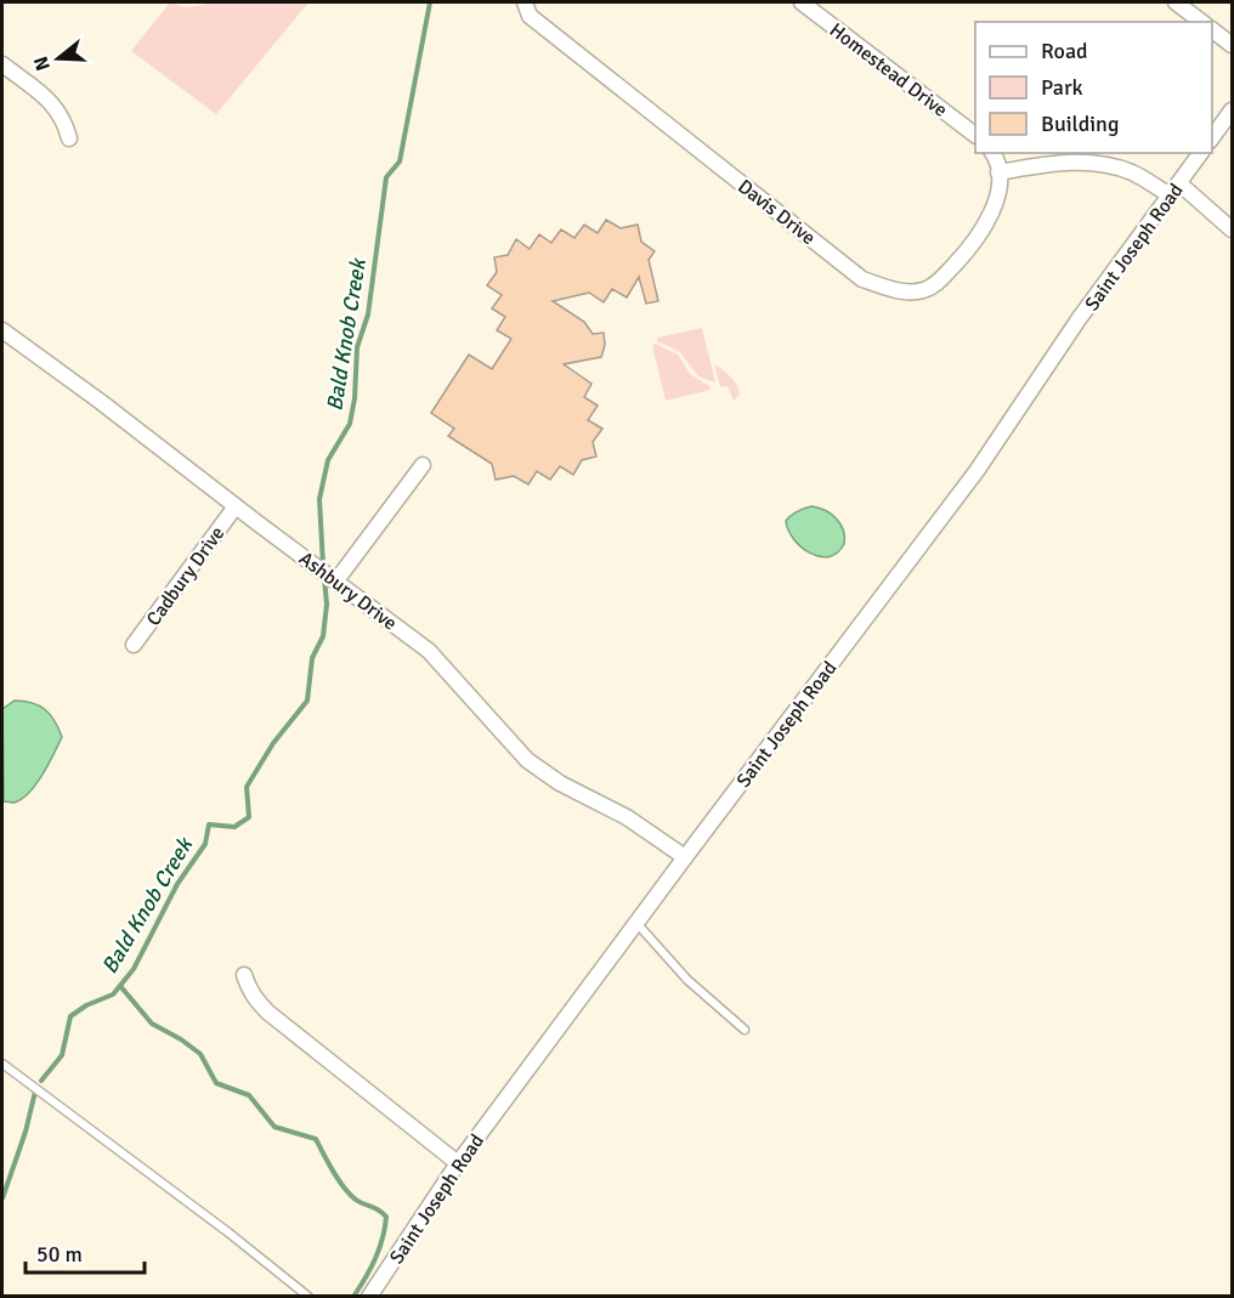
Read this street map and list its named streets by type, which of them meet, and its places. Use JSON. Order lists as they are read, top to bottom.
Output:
{
  "streets": {
    "street": [
      "Homestead Drive",
      "Davis Drive",
      "Saint Joseph Road",
      "Cadbury Drive",
      "Ashbury Drive"
    ]
  },
  "crossings": [
    ["Saint Joseph Road", "Ashbury Drive"],
    ["Cadbury Drive", "Ashbury Drive"]
  ],
  "water": ["Bald Knob Creek"],
  "legend": ["Road", "Park", "Building"],
  "scale_bar": "50 m",
  "north": "left"
}
